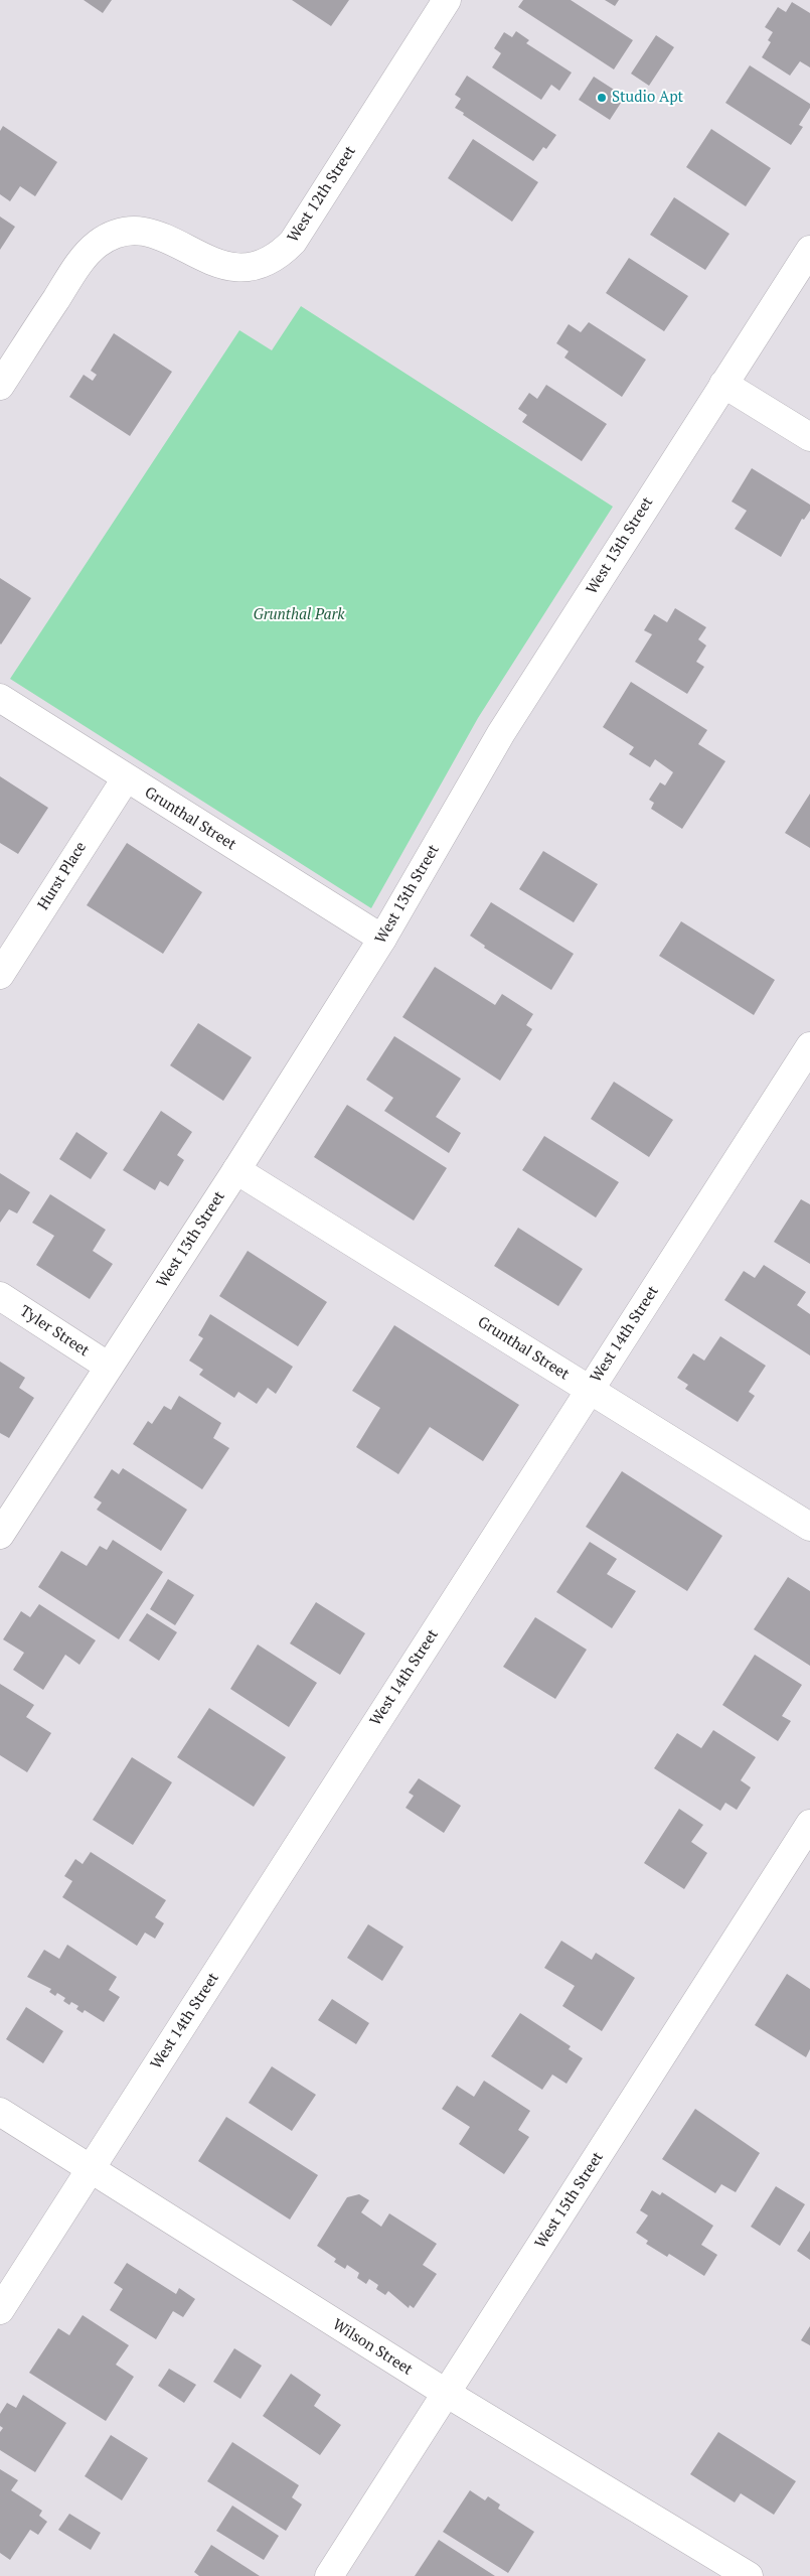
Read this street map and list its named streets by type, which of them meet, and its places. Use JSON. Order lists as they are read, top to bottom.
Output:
{
  "streets": {
    "street": [
      "West 12th Street",
      "West 13th Street",
      "Grunthal Street",
      "Hurst Place",
      "Tyler Street",
      "West 14th Street",
      "West 15th Street",
      "Wilson Street"
    ]
  },
  "crossings": [
    ["West 13th Street", "Grunthal Street"],
    ["West 13th Street", "Tyler Street"],
    ["Grunthal Street", "Hurst Place"],
    ["Grunthal Street", "West 14th Street"],
    ["West 14th Street", "Wilson Street"],
    ["West 15th Street", "Wilson Street"]
  ],
  "parks": ["Grunthal Park"],
  "places": ["Studio Apt"]
}
